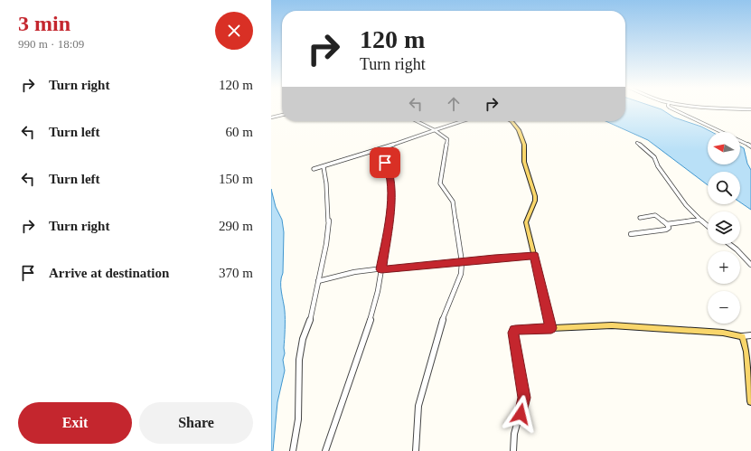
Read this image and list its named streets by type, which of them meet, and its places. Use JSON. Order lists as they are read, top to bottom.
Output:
{
  "north": "left",
  "page": {
    "heading": ["3 min", "990 m · 18:09"],
    "turn": ["120 m", "Turn right"],
    "list": [
      {
        "name": "Turn right",
        "value": "120 m"
      },
      {
        "name": "Turn left",
        "value": "60 m"
      },
      {
        "name": "Turn left",
        "value": "150 m"
      },
      {
        "name": "Turn right",
        "value": "290 m"
      },
      {
        "name": "Arrive at destination",
        "value": "370 m"
      }
    ],
    "map_buttons": ["+", "−"],
    "buttons": ["Exit", "Share"]
  }
}
